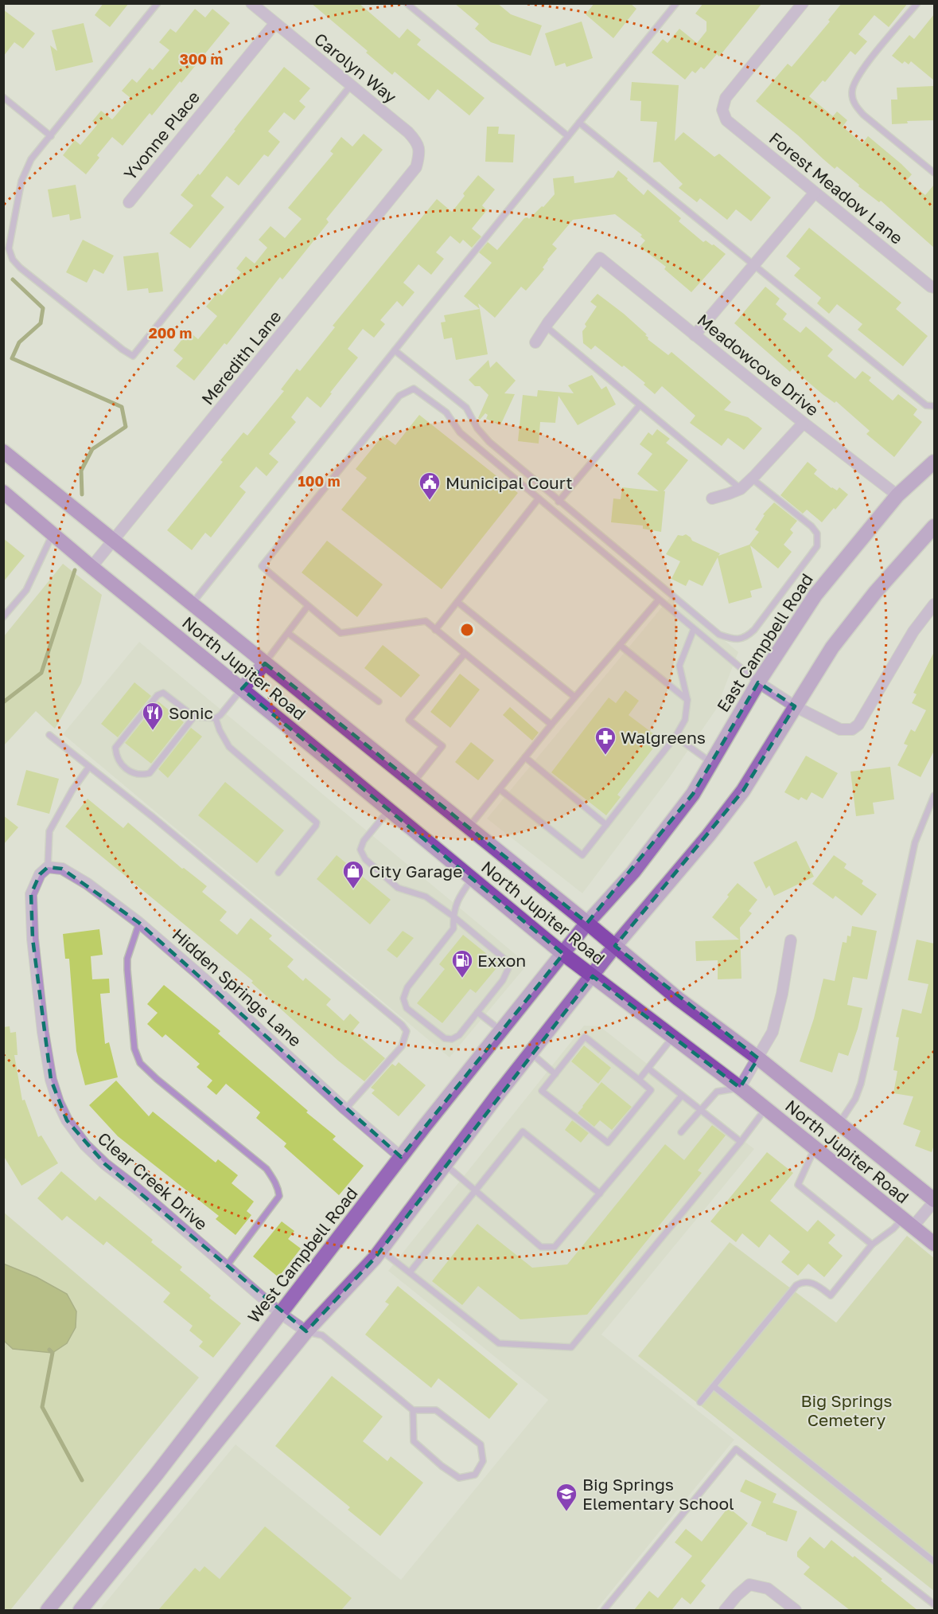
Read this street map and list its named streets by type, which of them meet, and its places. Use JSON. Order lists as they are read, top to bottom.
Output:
{
  "streets": {
    "main road": ["East Campbell Road", "North Jupiter Road", "West Campbell Road"],
    "street": [
      "Carolyn Way",
      "Yvonne Place",
      "Forest Meadow Lane",
      "Meredith Lane",
      "Meadowcove Drive",
      "Hidden Springs Lane",
      "Clear Creek Drive"
    ]
  },
  "crossings": [
    ["Carolyn Way", "Yvonne Place"],
    ["Carolyn Way", "Meredith Lane"],
    ["Meredith Lane", "North Jupiter Road"],
    ["Meadowcove Drive", "East Campbell Road"],
    ["East Campbell Road", "North Jupiter Road"],
    ["East Campbell Road", "West Campbell Road"],
    ["North Jupiter Road", "West Campbell Road"],
    ["Hidden Springs Lane", "Clear Creek Drive"],
    ["Hidden Springs Lane", "West Campbell Road"],
    ["Clear Creek Drive", "West Campbell Road"]
  ],
  "parks": ["Big Springs Cemetery"],
  "places": {
    "public building": ["Municipal Court"],
    "restaurant": ["Sonic"],
    "pharmacy": ["Walgreens"],
    "shop": ["City Garage"],
    "fuel station": ["Exxon"],
    "school or university": ["Big Springs Elementary School"]
  },
  "rings": ["300 m", "200 m", "100 m"]
}
